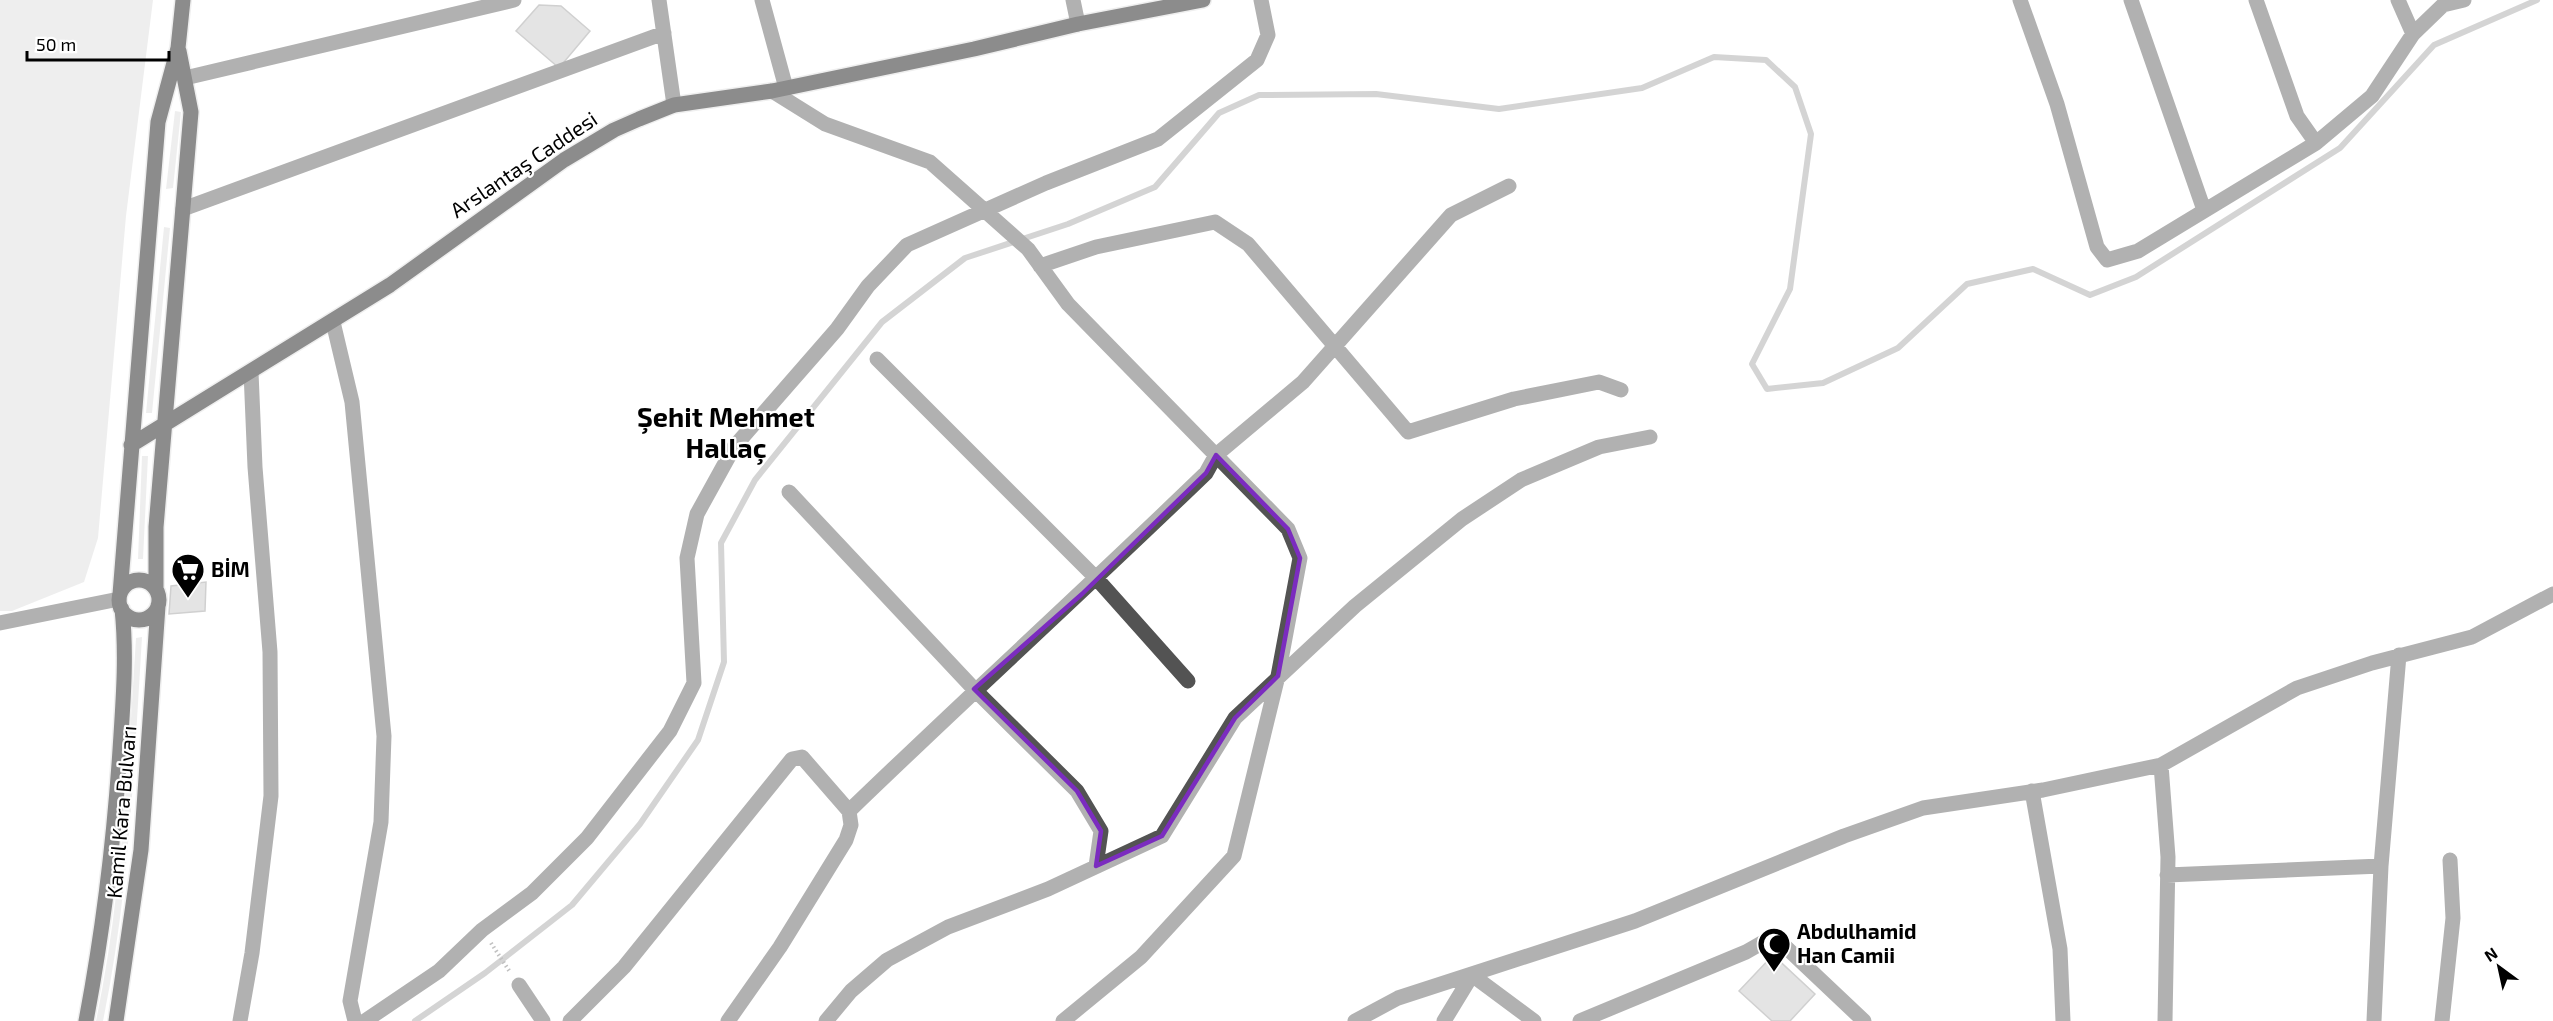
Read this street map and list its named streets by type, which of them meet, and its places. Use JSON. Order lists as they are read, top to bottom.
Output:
{
  "streets": {
    "main road": ["Arslantaş Caddesi", "Kamil Kara Bulvarı"]
  },
  "crossings": [
    ["Arslantaş Caddesi", "Kamil Kara Bulvarı"]
  ],
  "districts": ["Şehit Mehmet Hallaç"],
  "places": {
    "supermarket": ["BİM"],
    "mosque": ["Abdulhamid Han Camii"]
  },
  "scale_bar": "50 m",
  "north": "top left"
}
